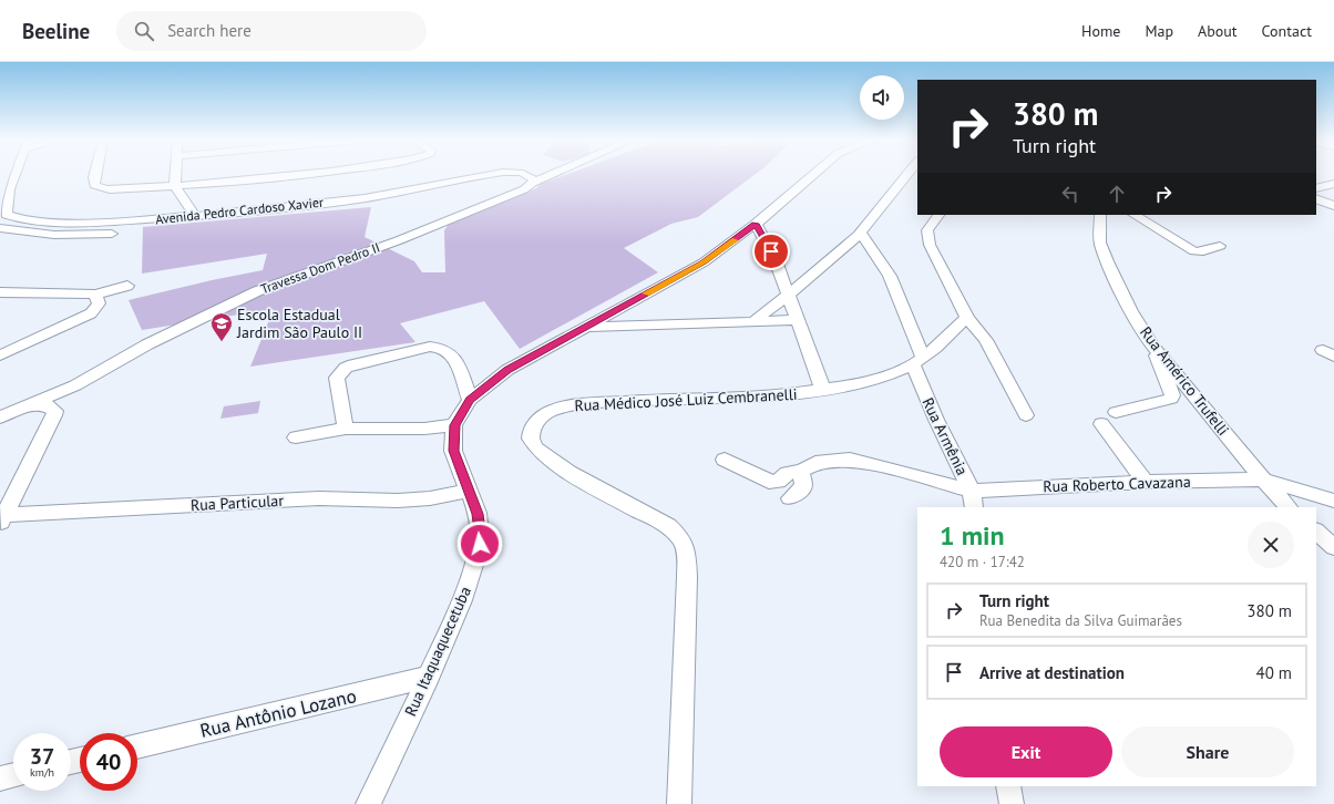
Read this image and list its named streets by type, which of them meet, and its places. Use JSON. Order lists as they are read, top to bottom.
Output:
{
  "streets": {
    "street": [
      "Avenida Pedro Cardoso Xavier",
      "Travessa Dom Pedro II",
      "Rua Américo Trufelli",
      "Rua Médico José Luiz Cembranelli",
      "Rua Armênia",
      "Rua Roberto Cavazana",
      "Rua Particular",
      "Rua Itaquaquecetuba",
      "Rua Antônio Lozano"
    ]
  },
  "crossings": [
    ["Avenida Pedro Cardoso Xavier", "Travessa Dom Pedro II"],
    ["Travessa Dom Pedro II", "Rua Particular"],
    ["Rua Américo Trufelli", "Rua Roberto Cavazana"],
    ["Rua Médico José Luiz Cembranelli", "Rua Armênia"],
    ["Rua Armênia", "Rua Roberto Cavazana"],
    ["Rua Particular", "Rua Itaquaquecetuba"],
    ["Rua Itaquaquecetuba", "Rua Antônio Lozano"]
  ],
  "places": {
    "school or university": ["Escola Estadual Jardim São Paulo II"]
  },
  "page": {
    "header": "Beeline",
    "search": "Search here",
    "nav": [
      "Home",
      "Map",
      "About",
      "Contact"
    ],
    "turn": ["380 m", "Turn right"],
    "heading": ["1 min", "420 m · 17:42"],
    "list": [
      {
        "name": "Turn right",
        "note": "Rua Benedita da Silva Guimarães",
        "value": "380 m"
      },
      {
        "name": "Arrive at destination",
        "value": "40 m"
      }
    ],
    "buttons": ["Exit", "Share"],
    "speed": "37 km/h",
    "limit": "40"
  }
}
